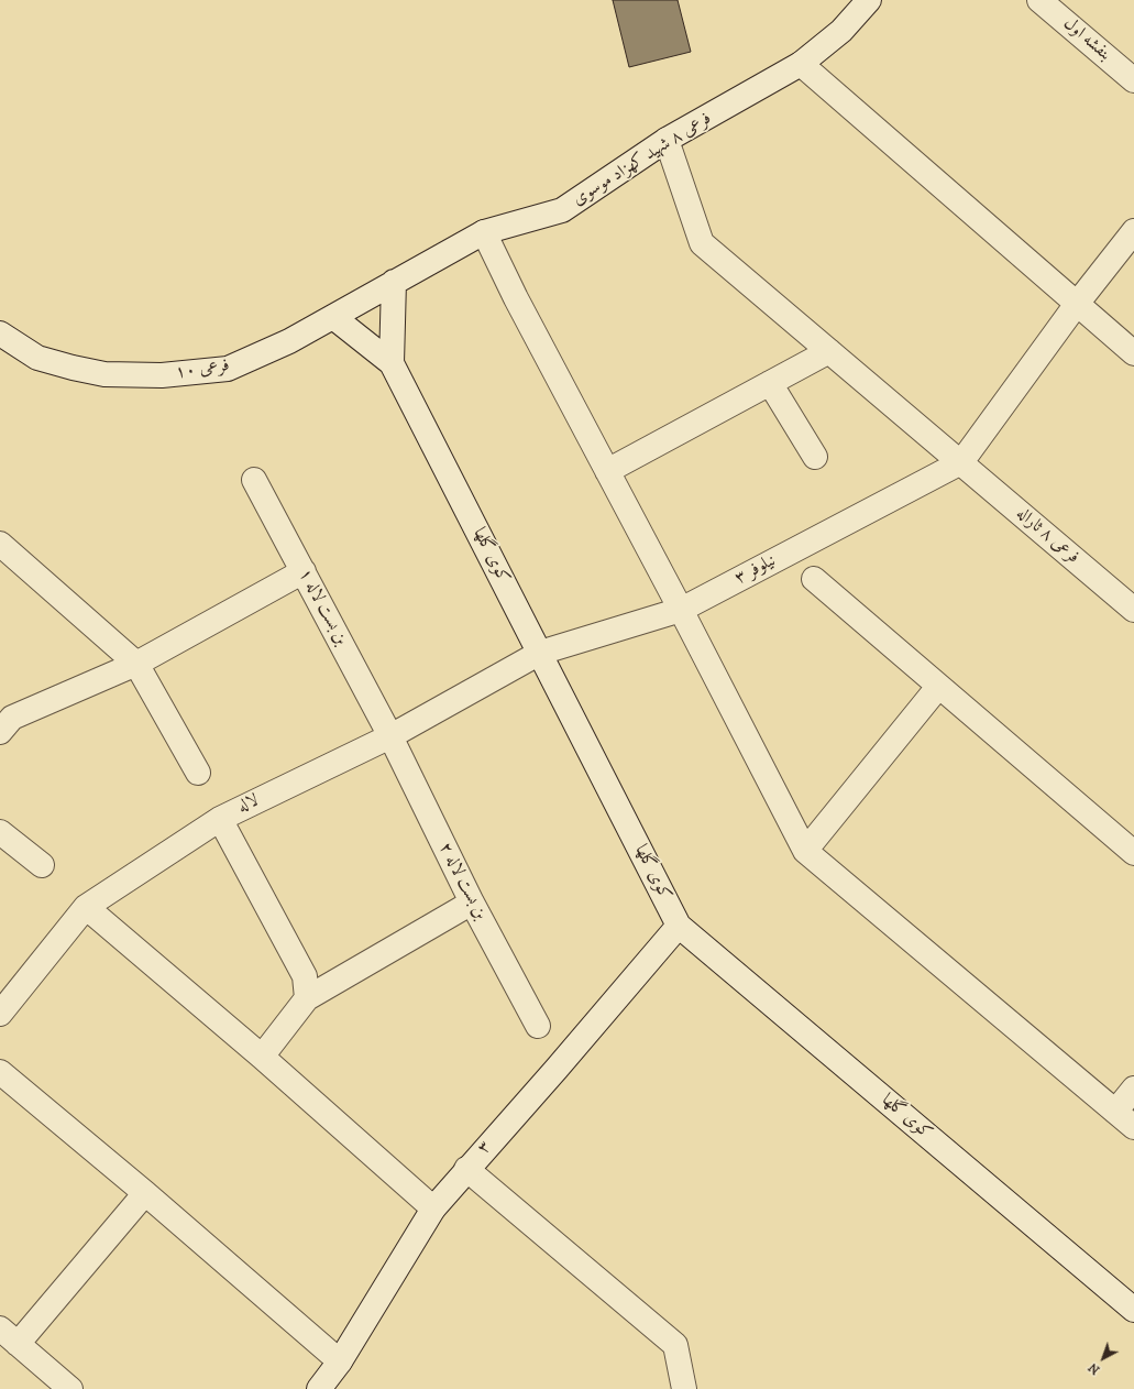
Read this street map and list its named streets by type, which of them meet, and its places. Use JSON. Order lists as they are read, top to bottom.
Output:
{
  "streets": {
    "street": [
      "بنفشه اول",
      "فرعی ۸ شهید کهزاد موسوی",
      "فرعی ۱۰",
      "فرعی ۸ ثاراله",
      "کوی گلها",
      "نیلوفر ۳",
      "بن بست لاله ۱",
      "لاله",
      "بن بست لاله ۲",
      "۳"
    ]
  },
  "crossings": [
    ["فرعی ۸ شهید کهزاد موسوی", "فرعی ۱۰"],
    ["فرعی ۸ شهید کهزاد موسوی", "فرعی ۸ ثاراله"],
    ["فرعی ۸ شهید کهزاد موسوی", "کوی گلها"],
    ["فرعی ۱۰", "کوی گلها"],
    ["فرعی ۸ ثاراله", "نیلوفر ۳"],
    ["کوی گلها", "نیلوفر ۳"],
    ["کوی گلها", "لاله"],
    ["کوی گلها", "۳"],
    ["نیلوفر ۳", "لاله"],
    ["بن بست لاله ۱", "لاله"],
    ["بن بست لاله ۱", "بن بست لاله ۲"],
    ["لاله", "بن بست لاله ۲"]
  ],
  "north": "bottom left"
}
